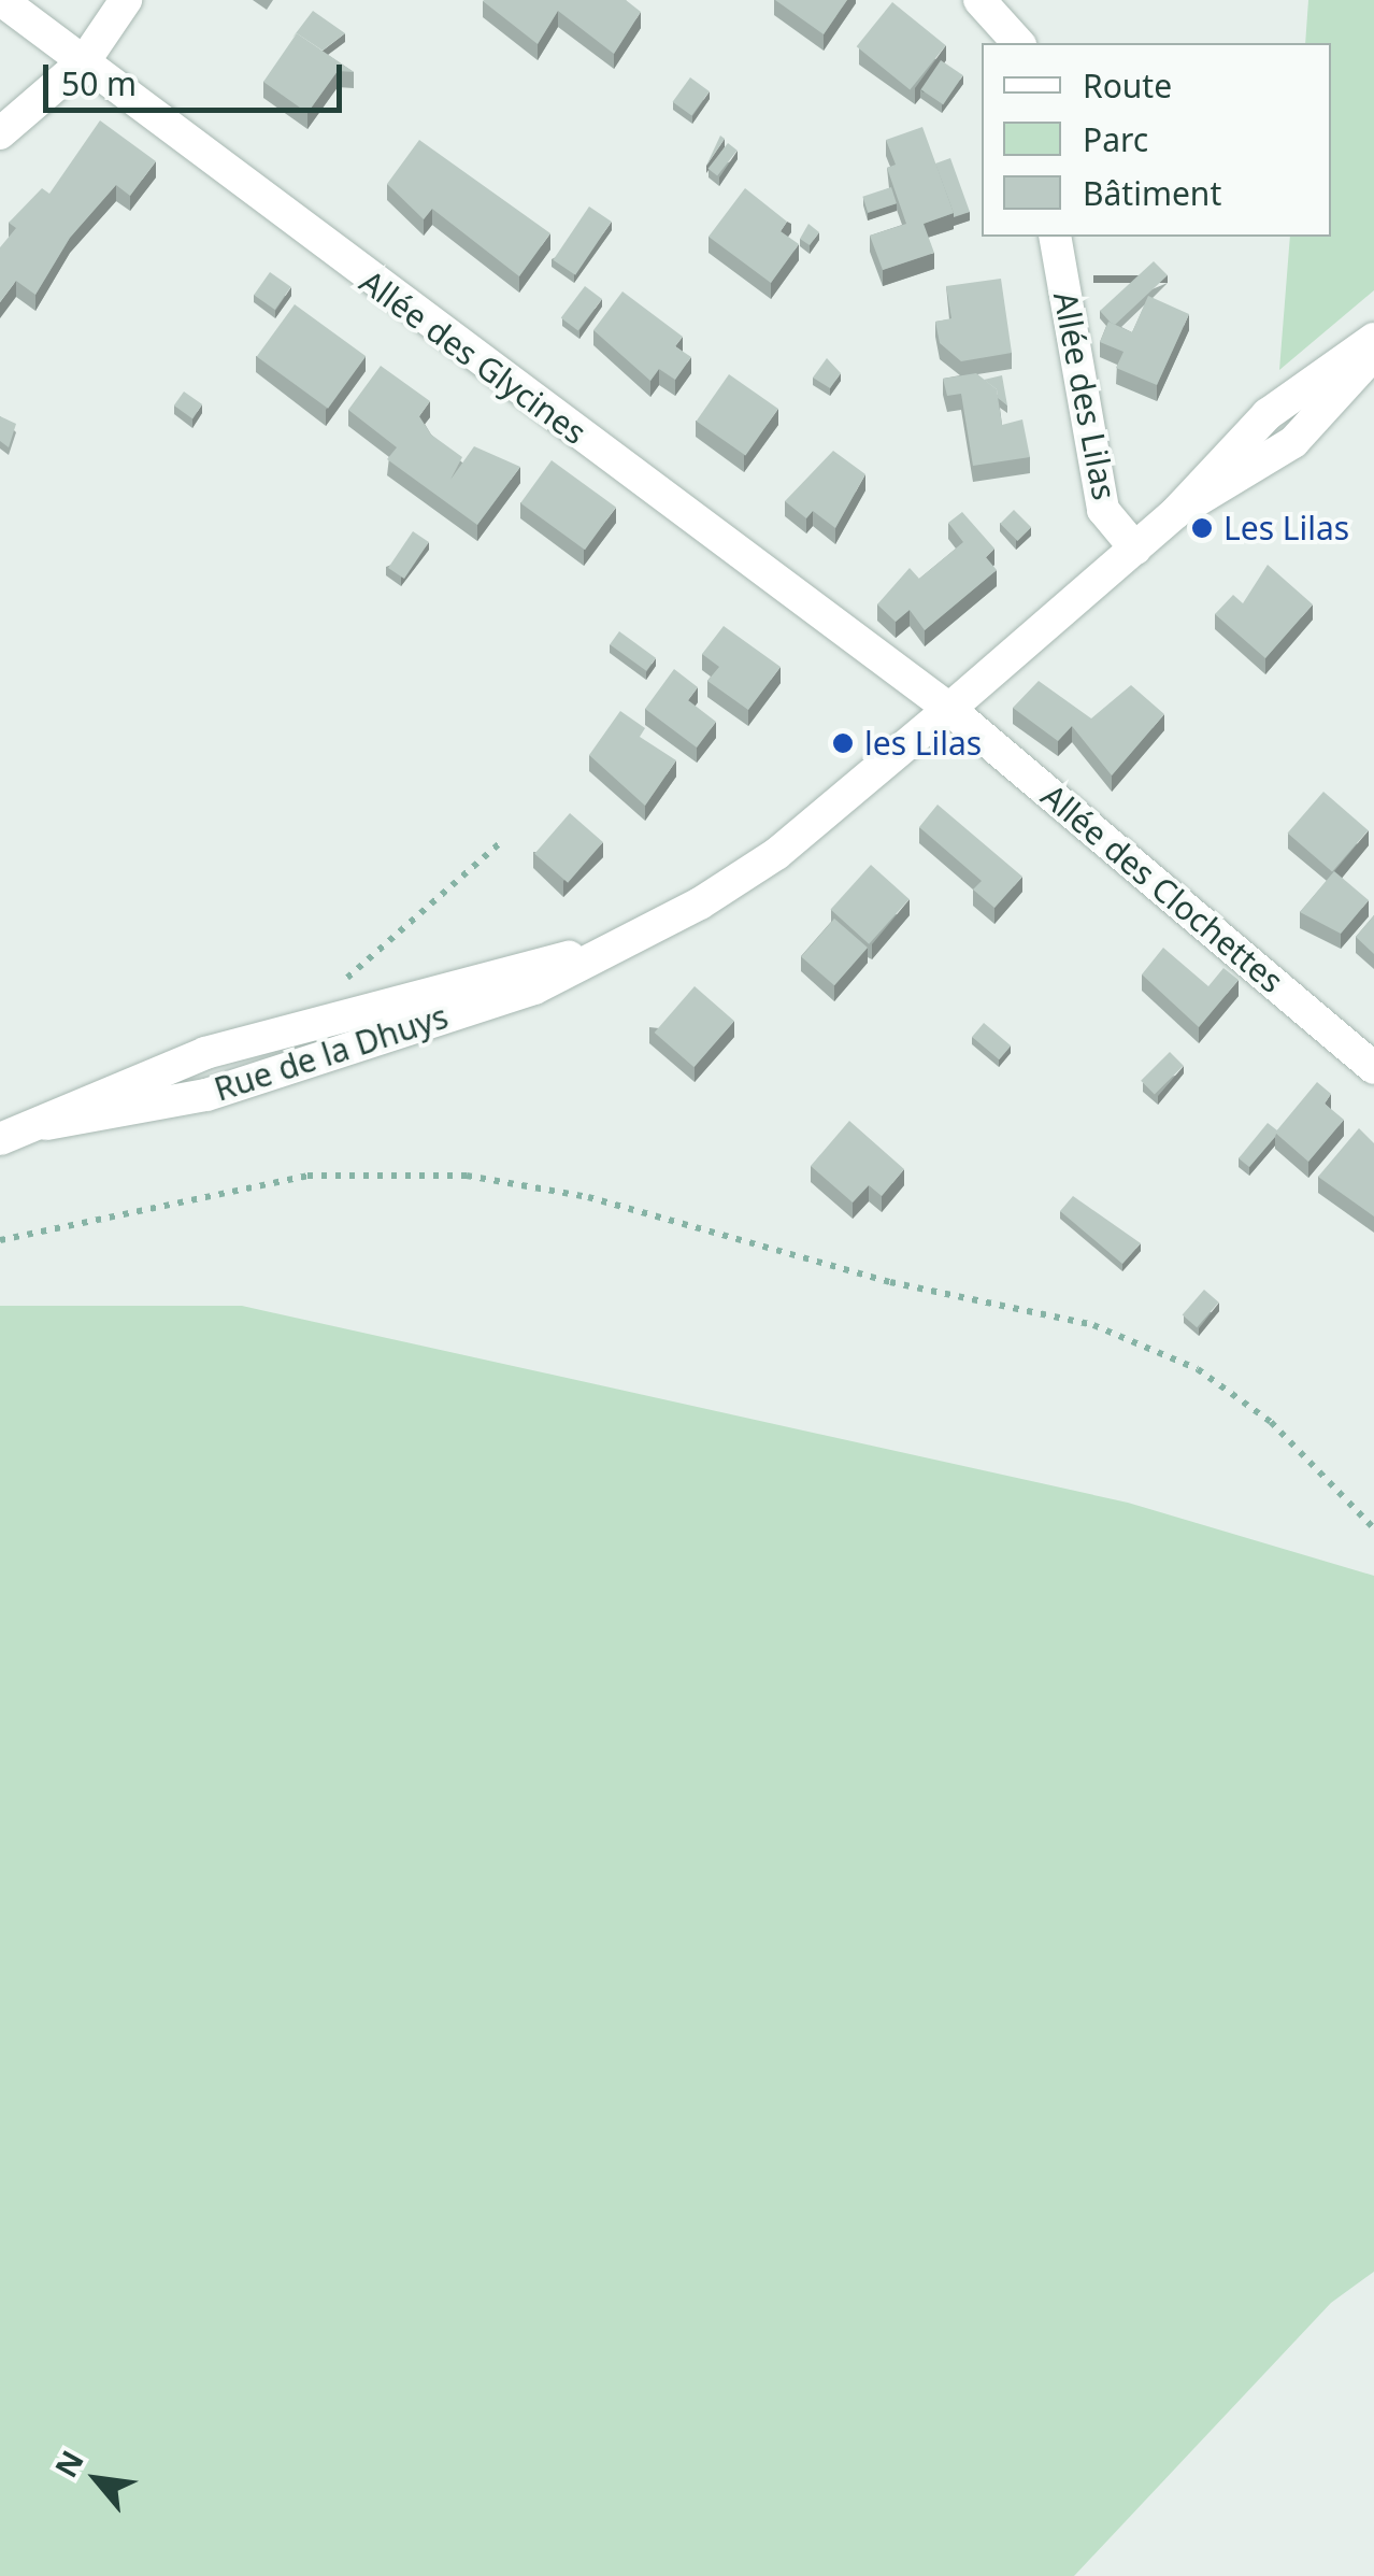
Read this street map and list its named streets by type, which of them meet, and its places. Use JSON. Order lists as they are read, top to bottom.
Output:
{
  "streets": {
    "street": [
      "Allée des Glycines",
      "Allée des Lilas",
      "Allée des Clochettes",
      "Rue de la Dhuys"
    ]
  },
  "crossings": [
    ["Allée des Glycines", "Allée des Clochettes"],
    ["Allée des Glycines", "Rue de la Dhuys"],
    ["Allée des Lilas", "Rue de la Dhuys"],
    ["Allée des Clochettes", "Rue de la Dhuys"]
  ],
  "places": ["Les Lilas", "les Lilas"],
  "legend": ["Route", "Parc", "Bâtiment"],
  "scale_bar": "50 m",
  "north": "top left"
}
